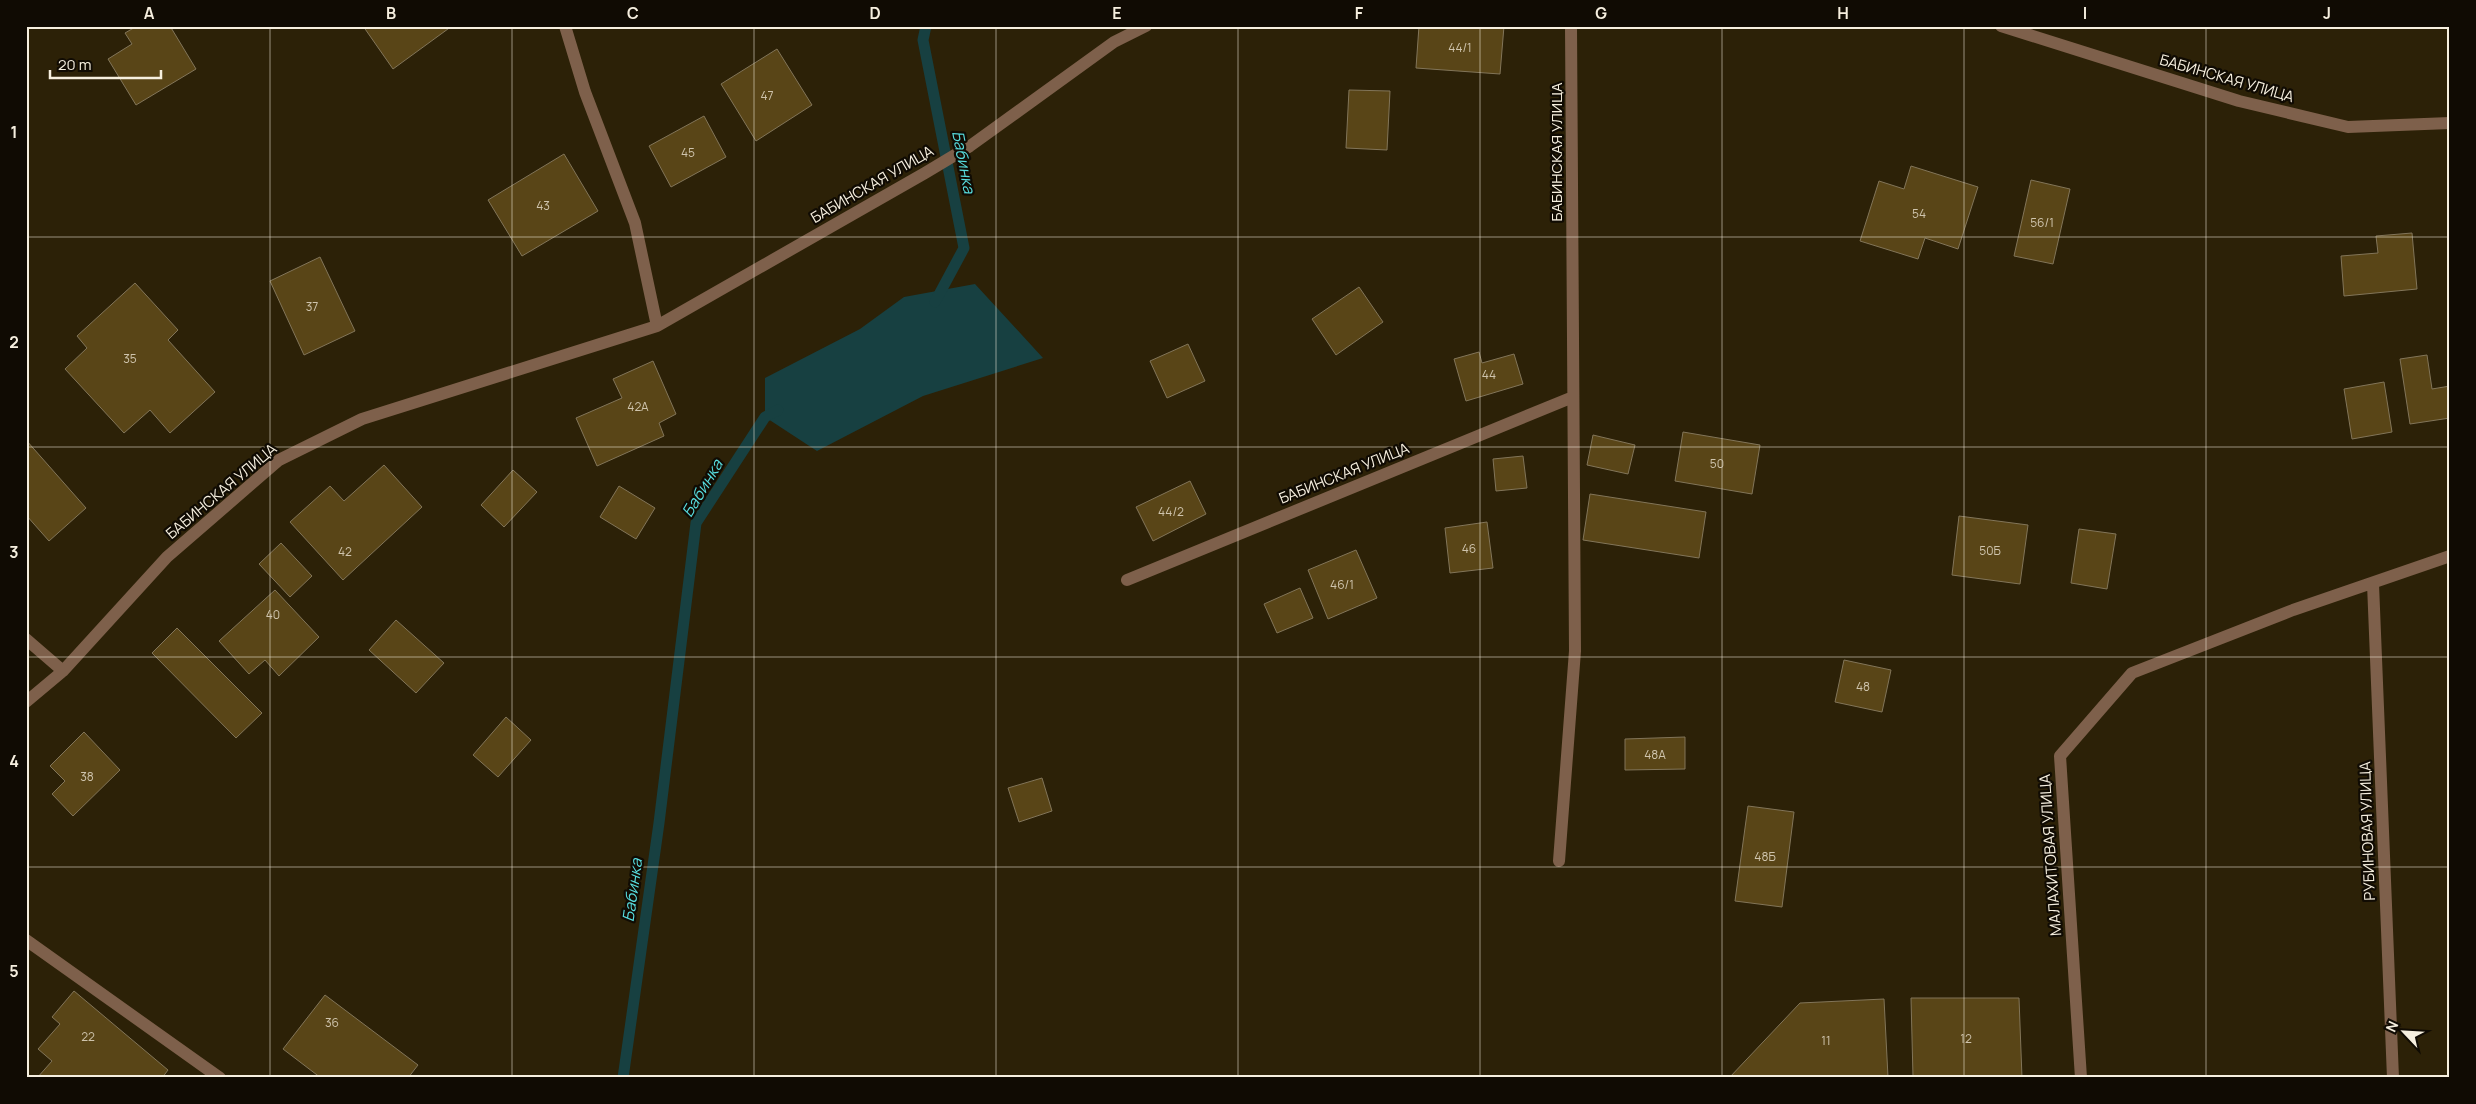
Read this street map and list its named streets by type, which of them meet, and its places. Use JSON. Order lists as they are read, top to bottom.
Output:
{
  "streets": {
    "street": ["БАБИНСКАЯ УЛИЦА", "РУБИНОВАЯ УЛИЦА", "МАЛАХИТОВАЯ УЛИЦА"]
  },
  "crossings": [
    ["РУБИНОВАЯ УЛИЦА", "МАЛАХИТОВАЯ УЛИЦА"]
  ],
  "water": ["Бабинка"],
  "house_numbers": [
    "44/1",
    "47",
    "45",
    "43",
    "54",
    "56/1",
    "37",
    "35",
    "44",
    "42А",
    "50",
    "44/2",
    "46",
    "50Б",
    "42",
    "46/1",
    "40",
    "48",
    "48А",
    "38",
    "48Б",
    "36",
    "22",
    "12",
    "11"
  ],
  "scale_bar": "20 m",
  "north": "top left",
  "grid": {
    "columns": [
      "A",
      "B",
      "C",
      "D",
      "E",
      "F",
      "G",
      "H",
      "I",
      "J"
    ],
    "rows": [
      "1",
      "2",
      "3",
      "4",
      "5"
    ]
  }
}
